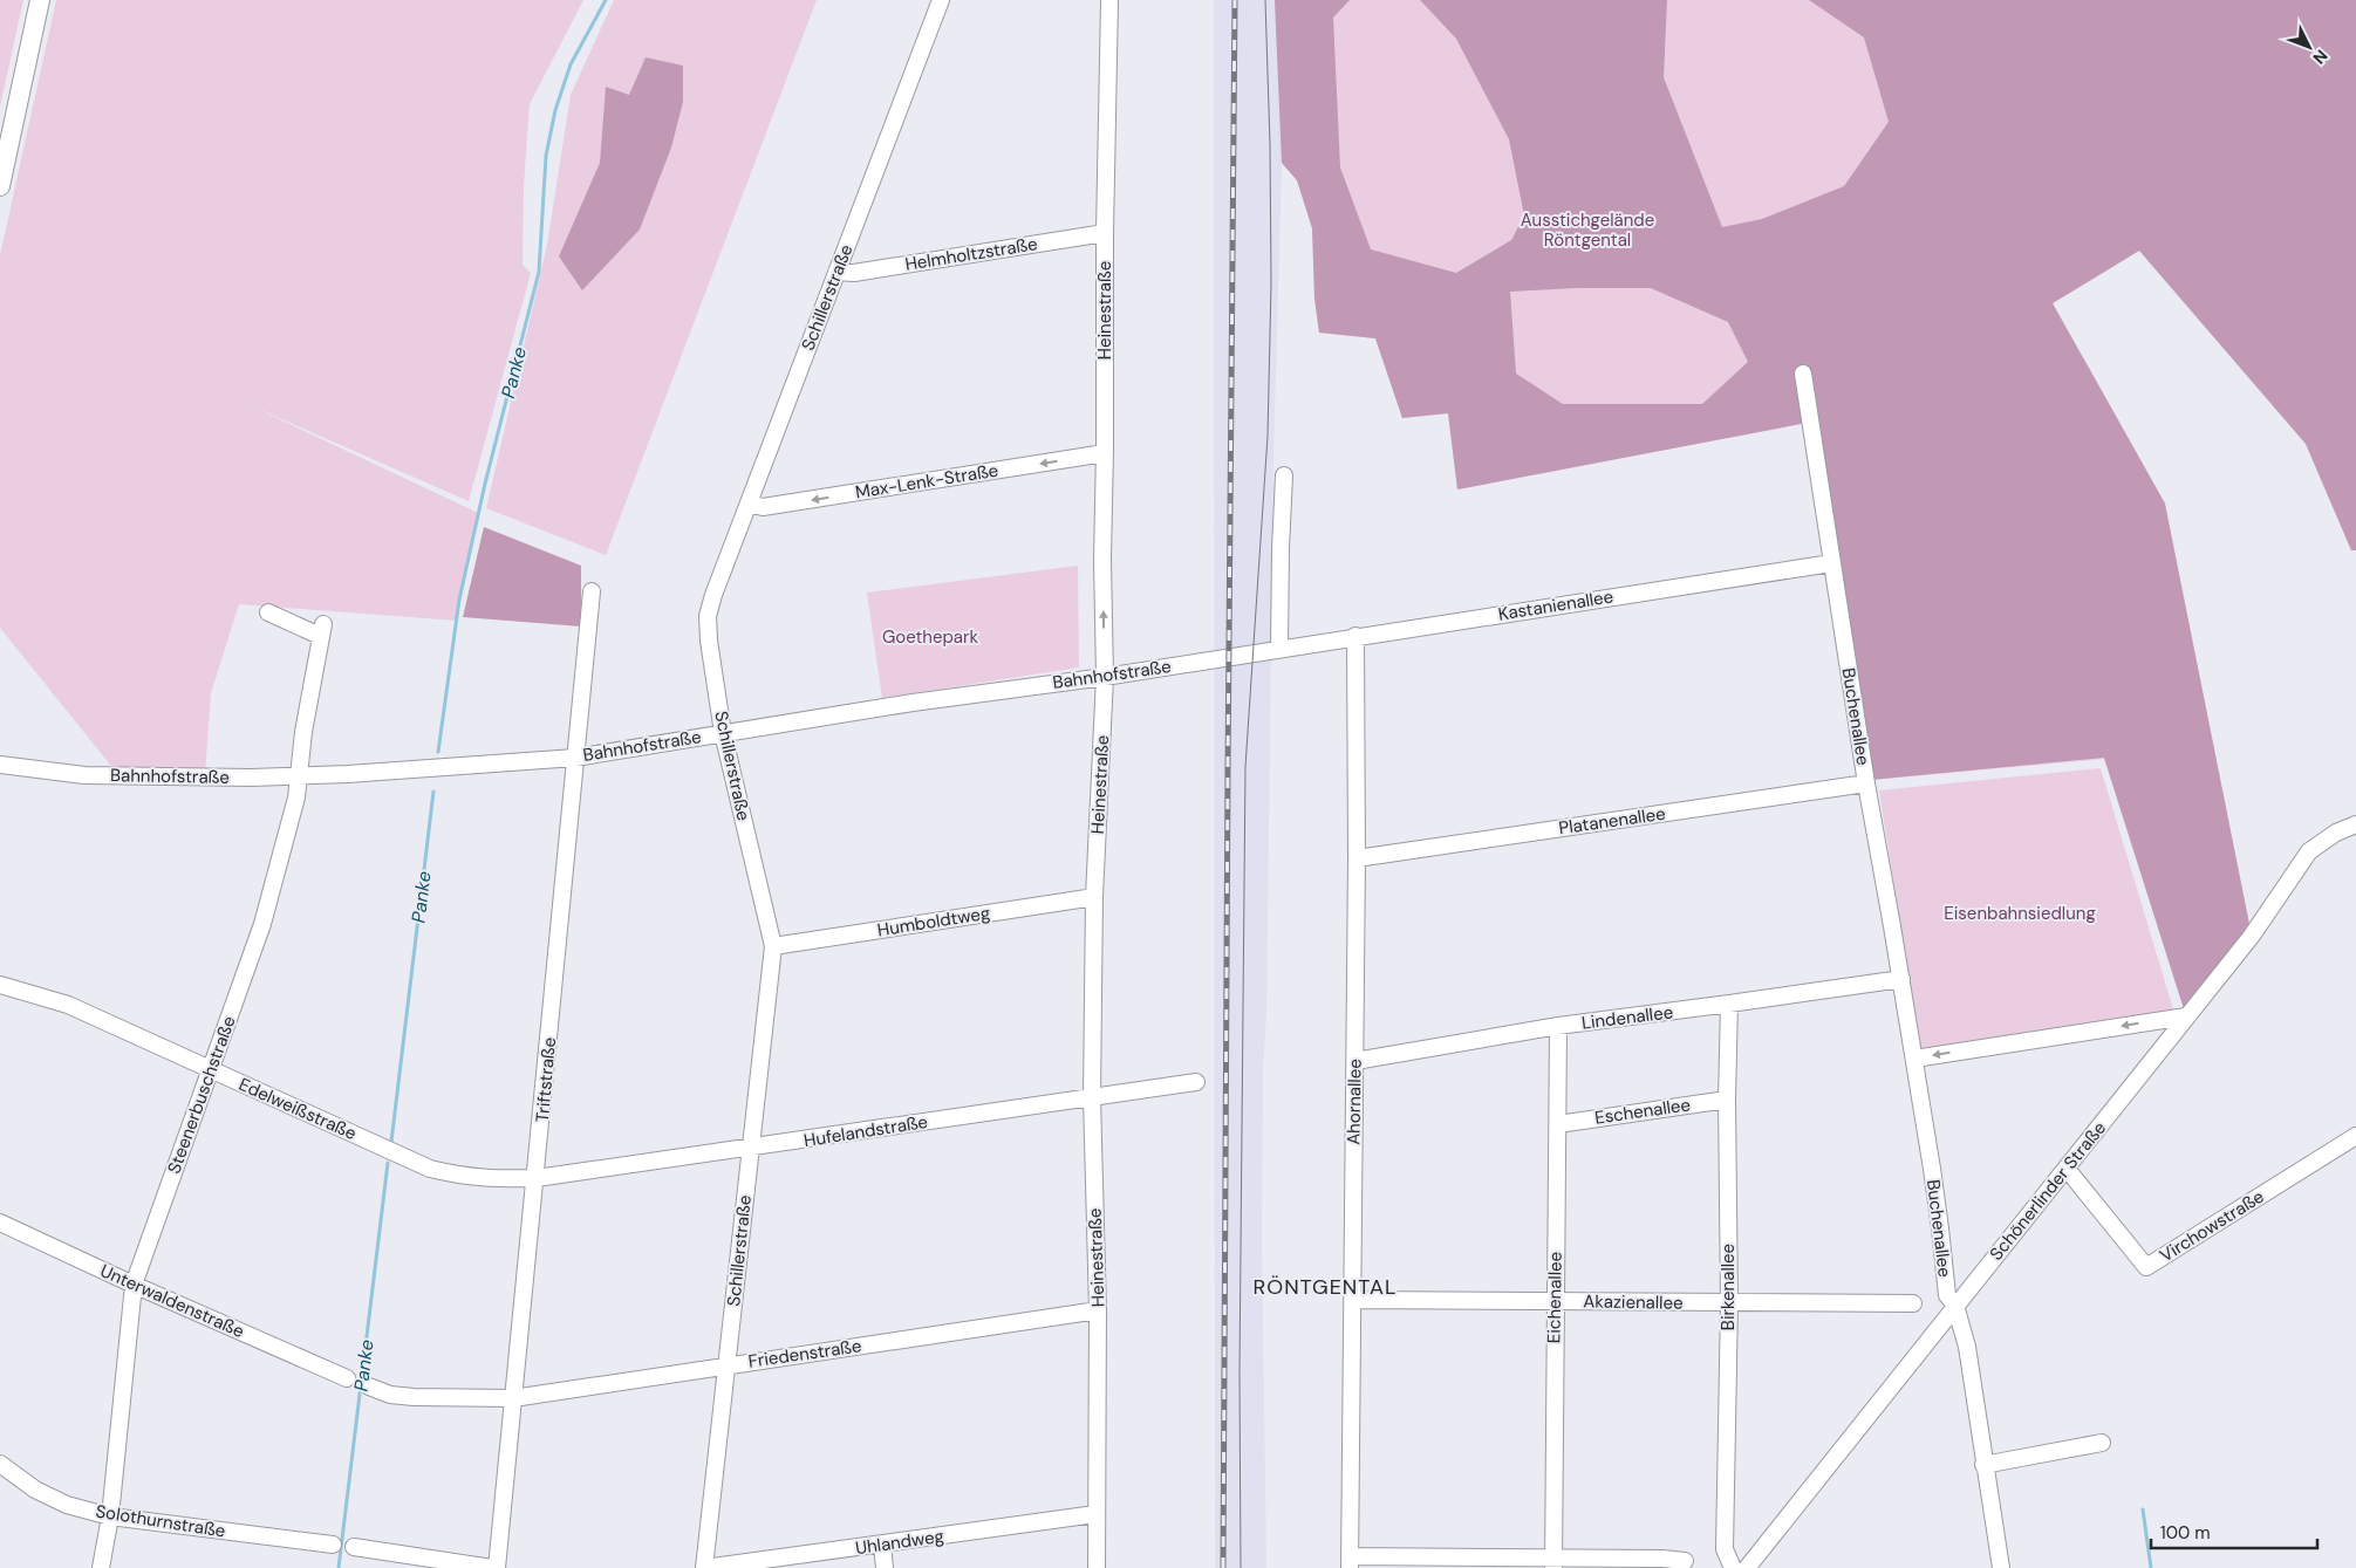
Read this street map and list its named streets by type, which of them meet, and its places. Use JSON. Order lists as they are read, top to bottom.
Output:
{
  "streets": {
    "street": [
      "Helmholtzstraße",
      "Schillerstraße",
      "Heinestraße",
      "Max-Lenk-Straße",
      "Kastanienallee",
      "Bahnhofstraße",
      "Buchenallee",
      "Platanenallee",
      "Humboldtweg",
      "Lindenallee",
      "Triftstraße",
      "Steenerbuschstraße",
      "Ahornallee",
      "Edelweißstraße",
      "Eschenallee",
      "Hufelandstraße",
      "Schönerlinder Straße",
      "Virchowstraße",
      "Birkenallee",
      "Eichenallee",
      "Unterwaldenstraße",
      "Akazienallee",
      "Friedenstraße",
      "Solothurnstraße",
      "Uhlandweg"
    ]
  },
  "crossings": [
    ["Helmholtzstraße", "Schillerstraße"],
    ["Helmholtzstraße", "Heinestraße"],
    ["Schillerstraße", "Max-Lenk-Straße"],
    ["Schillerstraße", "Bahnhofstraße"],
    ["Schillerstraße", "Humboldtweg"],
    ["Schillerstraße", "Hufelandstraße"],
    ["Schillerstraße", "Friedenstraße"],
    ["Schillerstraße", "Uhlandweg"],
    ["Heinestraße", "Max-Lenk-Straße"],
    ["Heinestraße", "Bahnhofstraße"],
    ["Heinestraße", "Humboldtweg"],
    ["Heinestraße", "Hufelandstraße"],
    ["Heinestraße", "Friedenstraße"],
    ["Heinestraße", "Uhlandweg"],
    ["Kastanienallee", "Bahnhofstraße"],
    ["Kastanienallee", "Buchenallee"],
    ["Kastanienallee", "Ahornallee"],
    ["Bahnhofstraße", "Triftstraße"],
    ["Bahnhofstraße", "Steenerbuschstraße"],
    ["Buchenallee", "Platanenallee"],
    ["Buchenallee", "Lindenallee"],
    ["Buchenallee", "Schönerlinder Straße"],
    ["Platanenallee", "Ahornallee"],
    ["Lindenallee", "Ahornallee"],
    ["Lindenallee", "Birkenallee"],
    ["Lindenallee", "Eichenallee"],
    ["Triftstraße", "Edelweißstraße"],
    ["Triftstraße", "Hufelandstraße"],
    ["Triftstraße", "Friedenstraße"],
    ["Steenerbuschstraße", "Edelweißstraße"],
    ["Steenerbuschstraße", "Unterwaldenstraße"],
    ["Steenerbuschstraße", "Solothurnstraße"],
    ["Ahornallee", "Akazienallee"],
    ["Edelweißstraße", "Hufelandstraße"],
    ["Eschenallee", "Birkenallee"],
    ["Eschenallee", "Eichenallee"],
    ["Schönerlinder Straße", "Virchowstraße"],
    ["Birkenallee", "Akazienallee"],
    ["Eichenallee", "Akazienallee"]
  ],
  "one_way": ["Max-Lenk-Straße"],
  "districts": ["RÖNTGENTAL"],
  "water": ["Panke"],
  "parks": ["Ausstichgelände Röntgental", "Goethepark", "Eisenbahnsiedlung"],
  "scale_bar": "100 m",
  "north": "bottom right"
}
